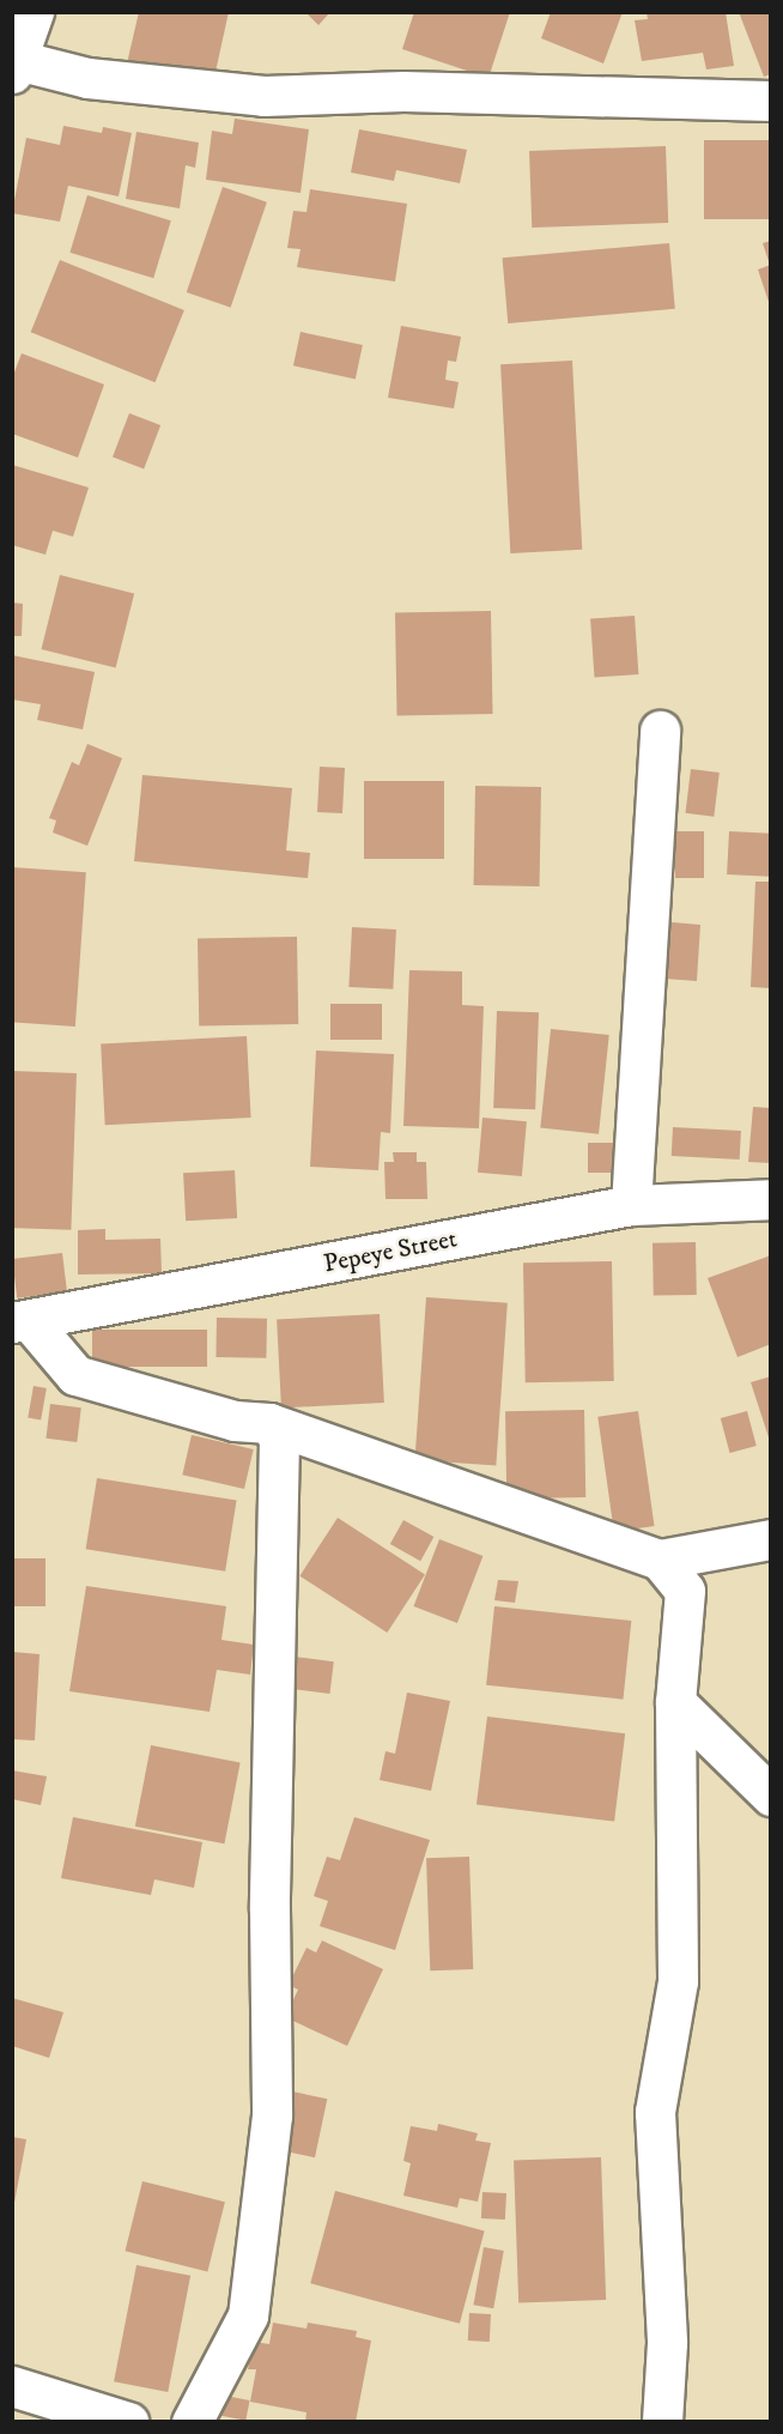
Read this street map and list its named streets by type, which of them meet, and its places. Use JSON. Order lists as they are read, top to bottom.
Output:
{
  "streets": {
    "street": ["Pepeye Street"]
  }
}
